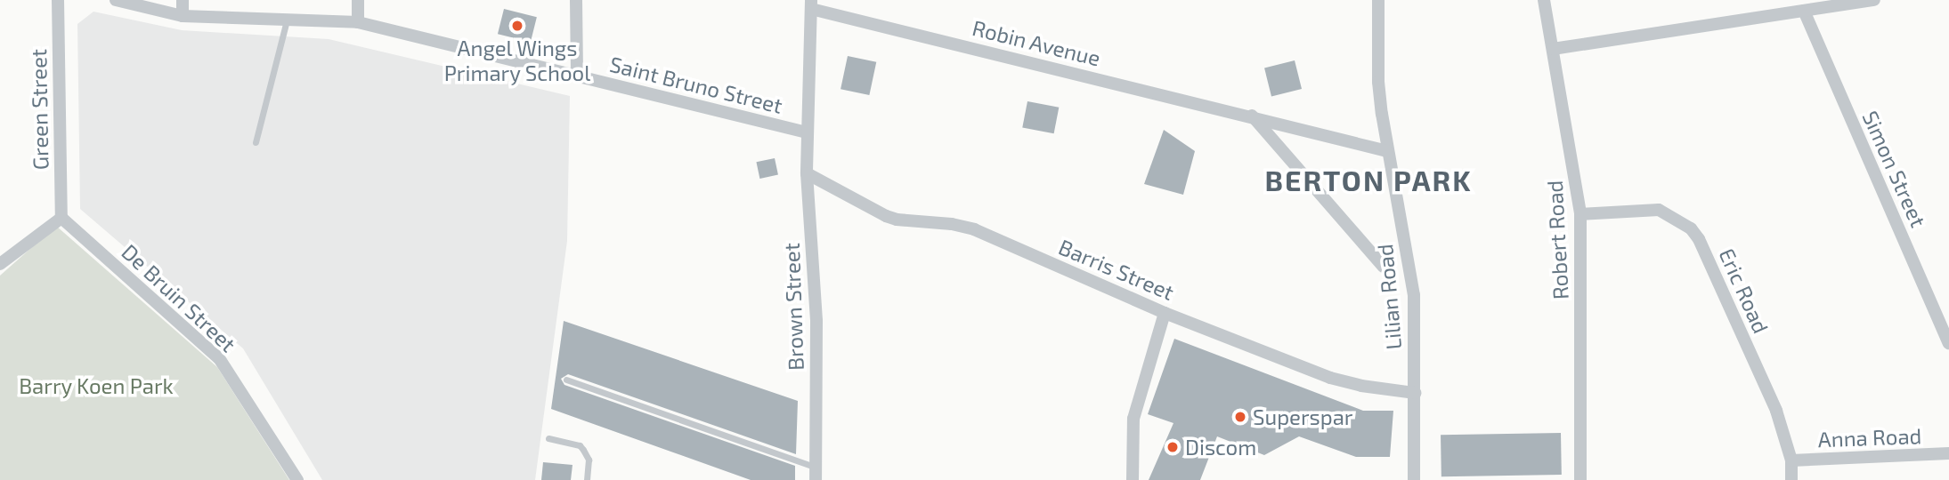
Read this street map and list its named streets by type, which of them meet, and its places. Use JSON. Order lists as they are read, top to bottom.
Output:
{
  "streets": {
    "street": [
      "Robin Avenue",
      "Saint Bruno Street",
      "Green Street",
      "Simon Street",
      "Robert Road",
      "Barris Street",
      "Eric Road",
      "Lilian Road",
      "De Bruin Street",
      "Brown Street",
      "Anna Road"
    ]
  },
  "crossings": [
    ["Robin Avenue", "Lilian Road"],
    ["Robin Avenue", "Brown Street"],
    ["Saint Bruno Street", "Brown Street"],
    ["Green Street", "De Bruin Street"],
    ["Robert Road", "Eric Road"],
    ["Barris Street", "Lilian Road"],
    ["Barris Street", "Brown Street"],
    ["Eric Road", "Anna Road"]
  ],
  "districts": ["BERTON PARK"],
  "parks": ["Barry Koen Park"],
  "places": ["Angel Wings Primary School", "Superspar", "Discom"]
}
